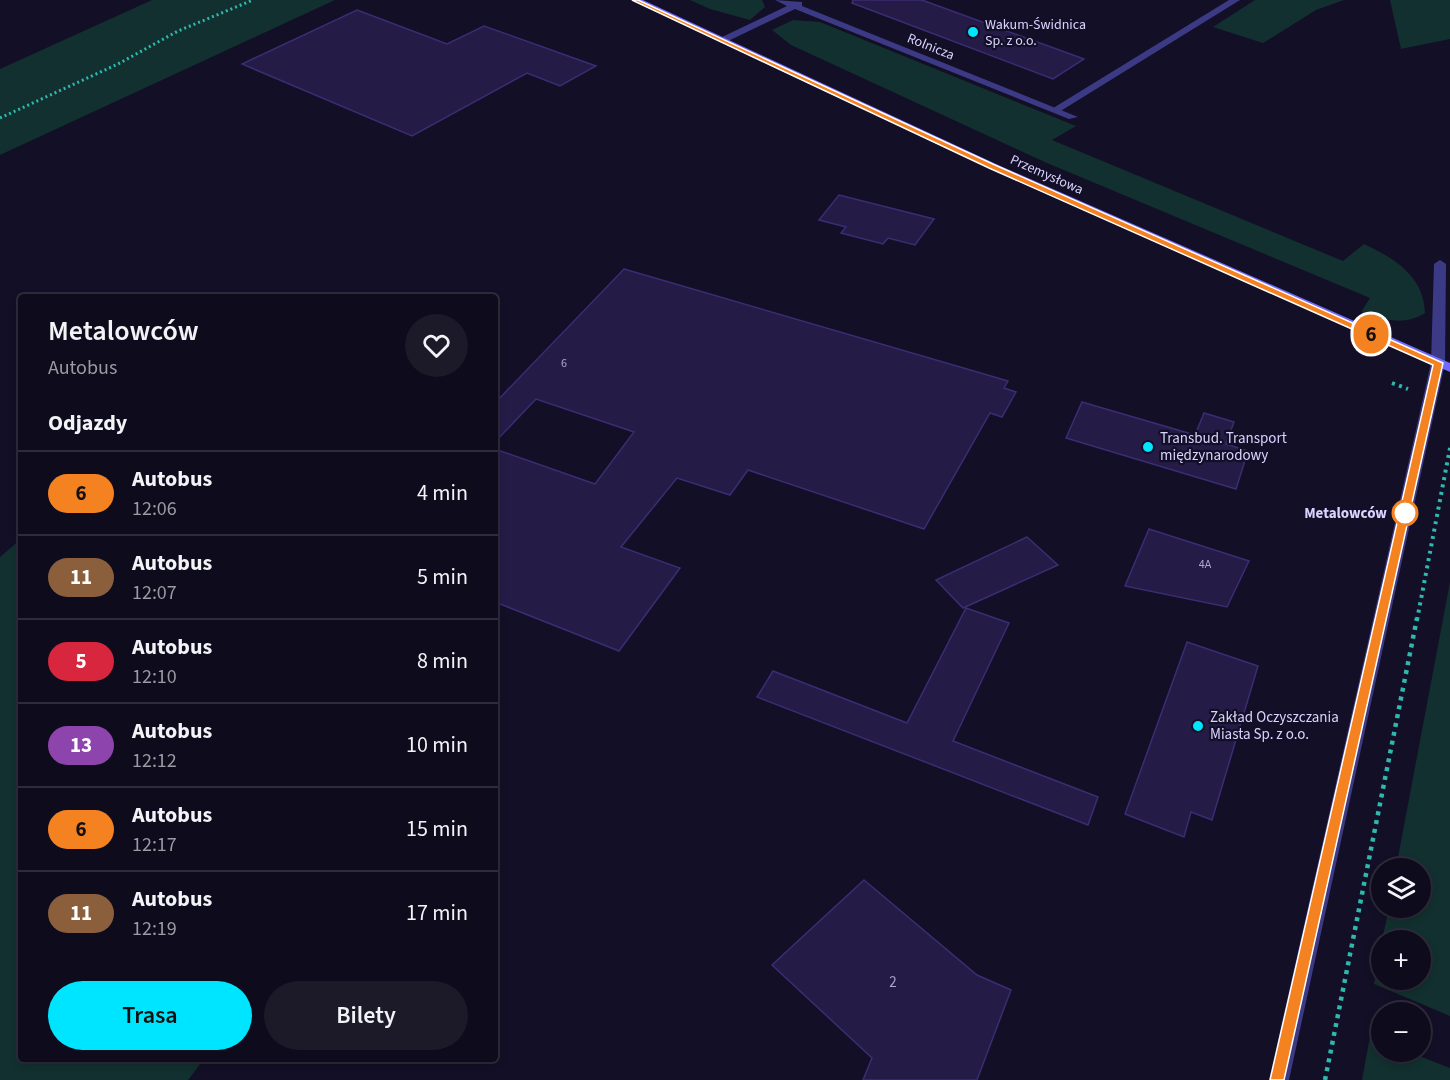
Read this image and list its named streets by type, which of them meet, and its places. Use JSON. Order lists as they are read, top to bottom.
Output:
{
  "streets": {
    "main road": ["Przemysłowa"],
    "street": ["Rolnicza"]
  },
  "places": [
    "Wakum-Świdnica Sp. z o.o.",
    "Transbud. Transport międzynarodowy",
    "Metalowców",
    "Zakład Oczyszczania Miasta Sp. z o.o."
  ],
  "lines": ["bus line 6"],
  "house_numbers": ["6", "4A", "2"],
  "page": {
    "on_map": "6",
    "heading": [
      ["Metalowców", "Autobus"],
      "Odjazdy"
    ],
    "list": [
      {
        "mark": "6",
        "name": "Autobus",
        "note": "12:06",
        "value": "4 min"
      },
      {
        "mark": "11",
        "name": "Autobus",
        "note": "12:07",
        "value": "5 min"
      },
      {
        "mark": "5",
        "name": "Autobus",
        "note": "12:10",
        "value": "8 min"
      },
      {
        "mark": "13",
        "name": "Autobus",
        "note": "12:12",
        "value": "10 min"
      },
      {
        "mark": "6",
        "name": "Autobus",
        "note": "12:17",
        "value": "15 min"
      },
      {
        "mark": "11",
        "name": "Autobus",
        "note": "12:19",
        "value": "17 min"
      }
    ],
    "map_buttons": ["+", "−"],
    "buttons": ["Trasa", "Bilety"]
  }
}
